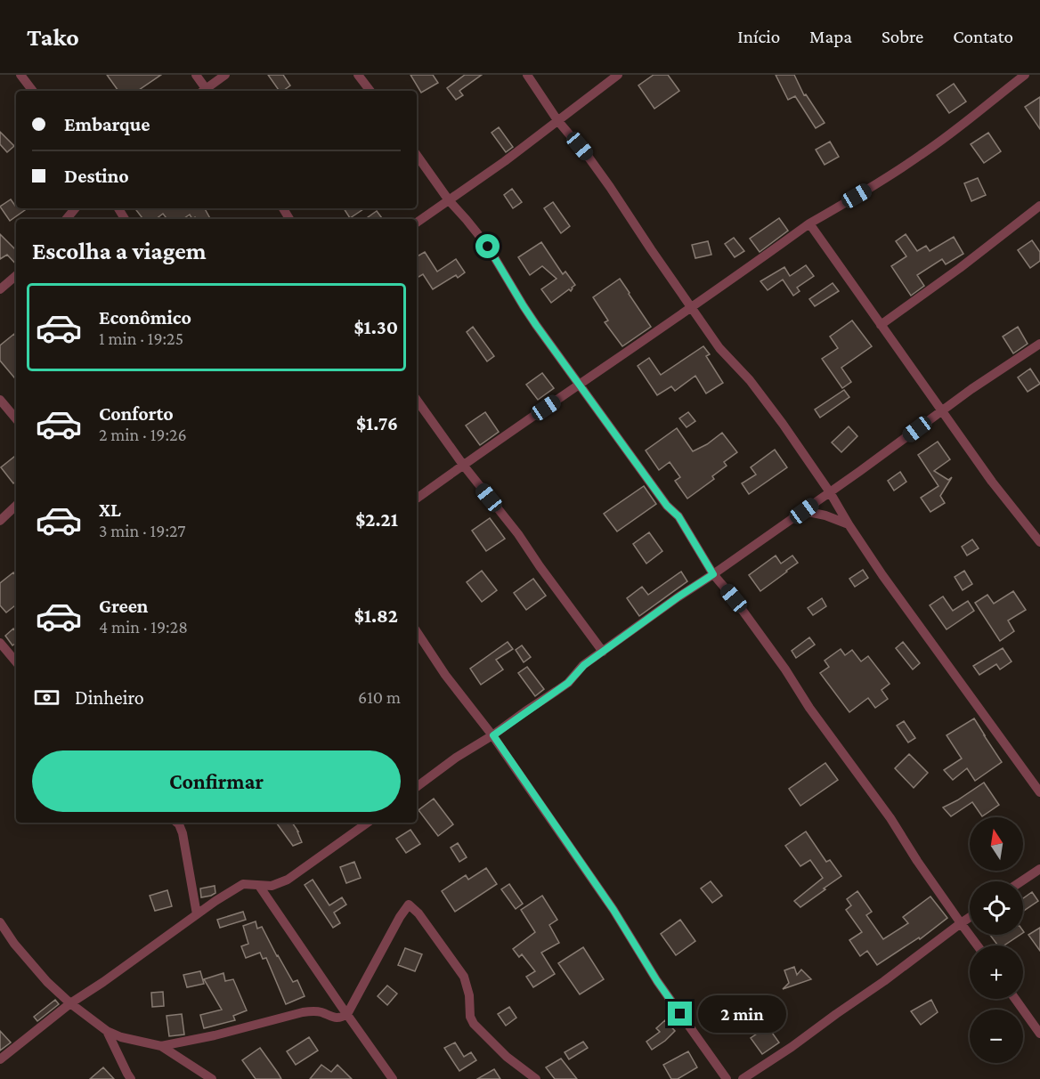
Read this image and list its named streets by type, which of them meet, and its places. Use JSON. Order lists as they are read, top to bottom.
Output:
{
  "north": "top",
  "page": {
    "header": "Tako",
    "nav": [
      "Início",
      "Mapa",
      "Sobre",
      "Contato"
    ],
    "banner": ["Embarque", "Destino"],
    "heading": "Escolha a viagem",
    "list": [
      {
        "name": "Econômico",
        "note": "1 min · 19:25",
        "value": "$1.30"
      },
      {
        "name": "Conforto",
        "note": "2 min · 19:26",
        "value": "$1.76"
      },
      {
        "name": "XL",
        "note": "3 min · 19:27",
        "value": "$2.21"
      },
      {
        "name": "Green",
        "note": "4 min · 19:28",
        "value": "$1.82"
      }
    ],
    "pay": ["Dinheiro", "610 m"],
    "buttons": "Confirmar",
    "map_buttons": ["+", "−"],
    "bubble": "2 min"
  }
}
